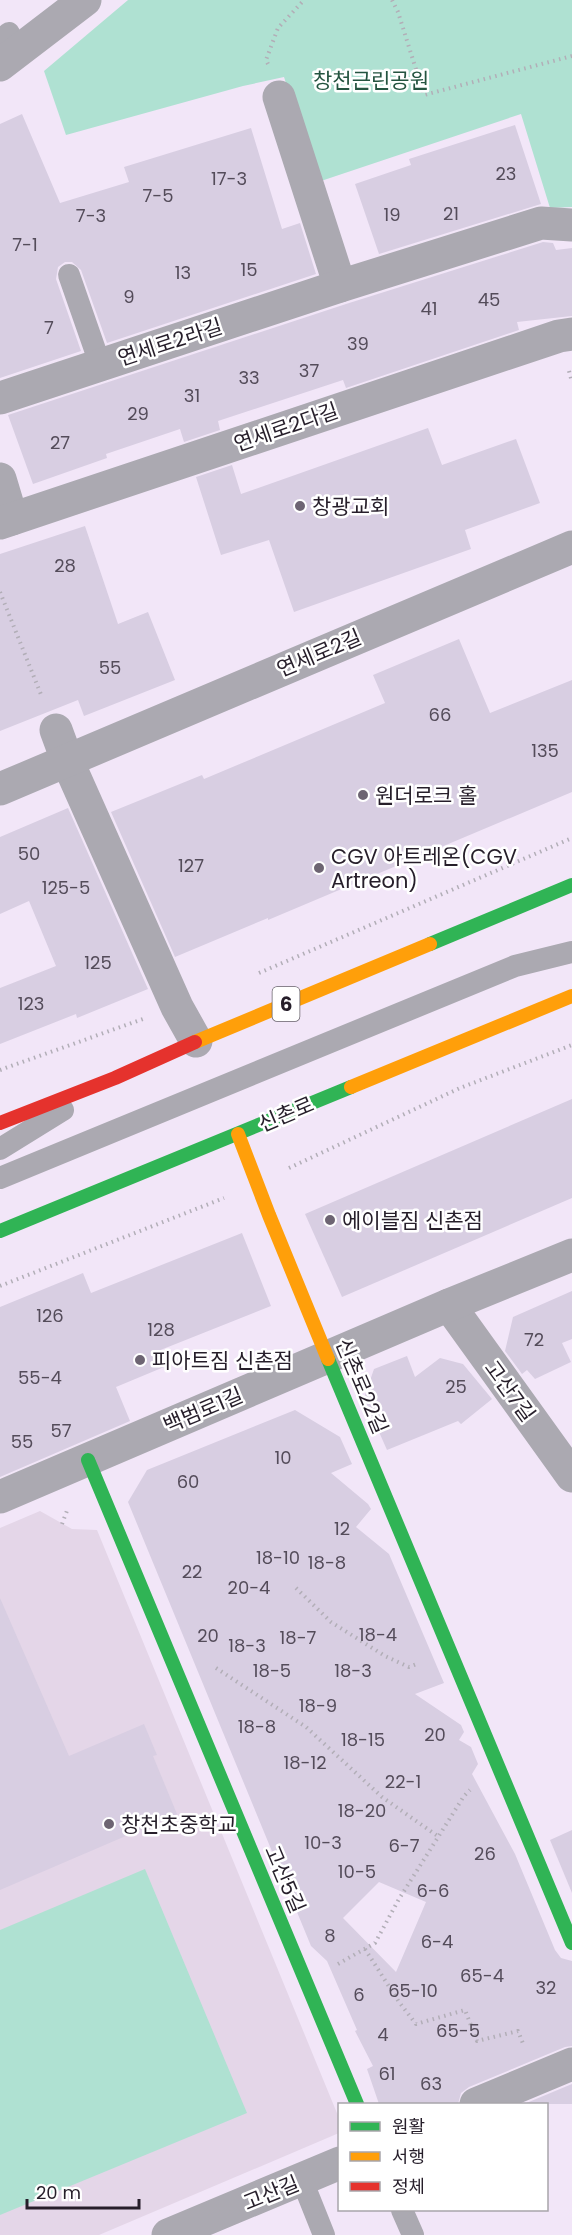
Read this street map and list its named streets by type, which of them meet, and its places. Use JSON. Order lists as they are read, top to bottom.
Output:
{
  "streets": {
    "street": [
      "연세로2라길",
      "연세로2다길",
      "연세로2길",
      "6",
      "신촌로",
      "신촌로22길",
      "고산7길",
      "백범로1길",
      "고산5길",
      "고산길"
    ]
  },
  "crossings": [
    ["신촌로", "신촌로22길"],
    ["신촌로22길", "백범로1길"],
    ["고산7길", "백범로1길"],
    ["백범로1길", "고산5길"]
  ],
  "parks": ["창천근린공원"],
  "places": [
    "창광교회",
    "원더로크 홀",
    "CGV 아트레온(CGV Artreon)",
    "에이블짐 신촌점",
    "피아트짐 신촌점",
    "창천초중학교"
  ],
  "house_numbers": [
    "23",
    "17-3",
    "7-5",
    "21",
    "19",
    "7-3",
    "7-1",
    "15",
    "13",
    "9",
    "45",
    "41",
    "7",
    "39",
    "37",
    "33",
    "31",
    "29",
    "27",
    "28",
    "55",
    "66",
    "135",
    "50",
    "127",
    "125-5",
    "125",
    "123",
    "126",
    "128",
    "72",
    "55-4",
    "25",
    "57",
    "55",
    "10",
    "60",
    "12",
    "18-10",
    "18-8",
    "22",
    "20-4",
    "18-4",
    "20",
    "18-7",
    "18-3",
    "18-5",
    "18-3",
    "18-9",
    "18-8",
    "20",
    "18-15",
    "18-12",
    "22-1",
    "18-20",
    "10-3",
    "6-7",
    "26",
    "10-5",
    "6-6",
    "8",
    "6-4",
    "65-4",
    "32",
    "65-10",
    "6",
    "65-5",
    "4",
    "61",
    "63"
  ],
  "legend": ["원활", "서행", "정체"],
  "scale_bar": "20 m"
}
